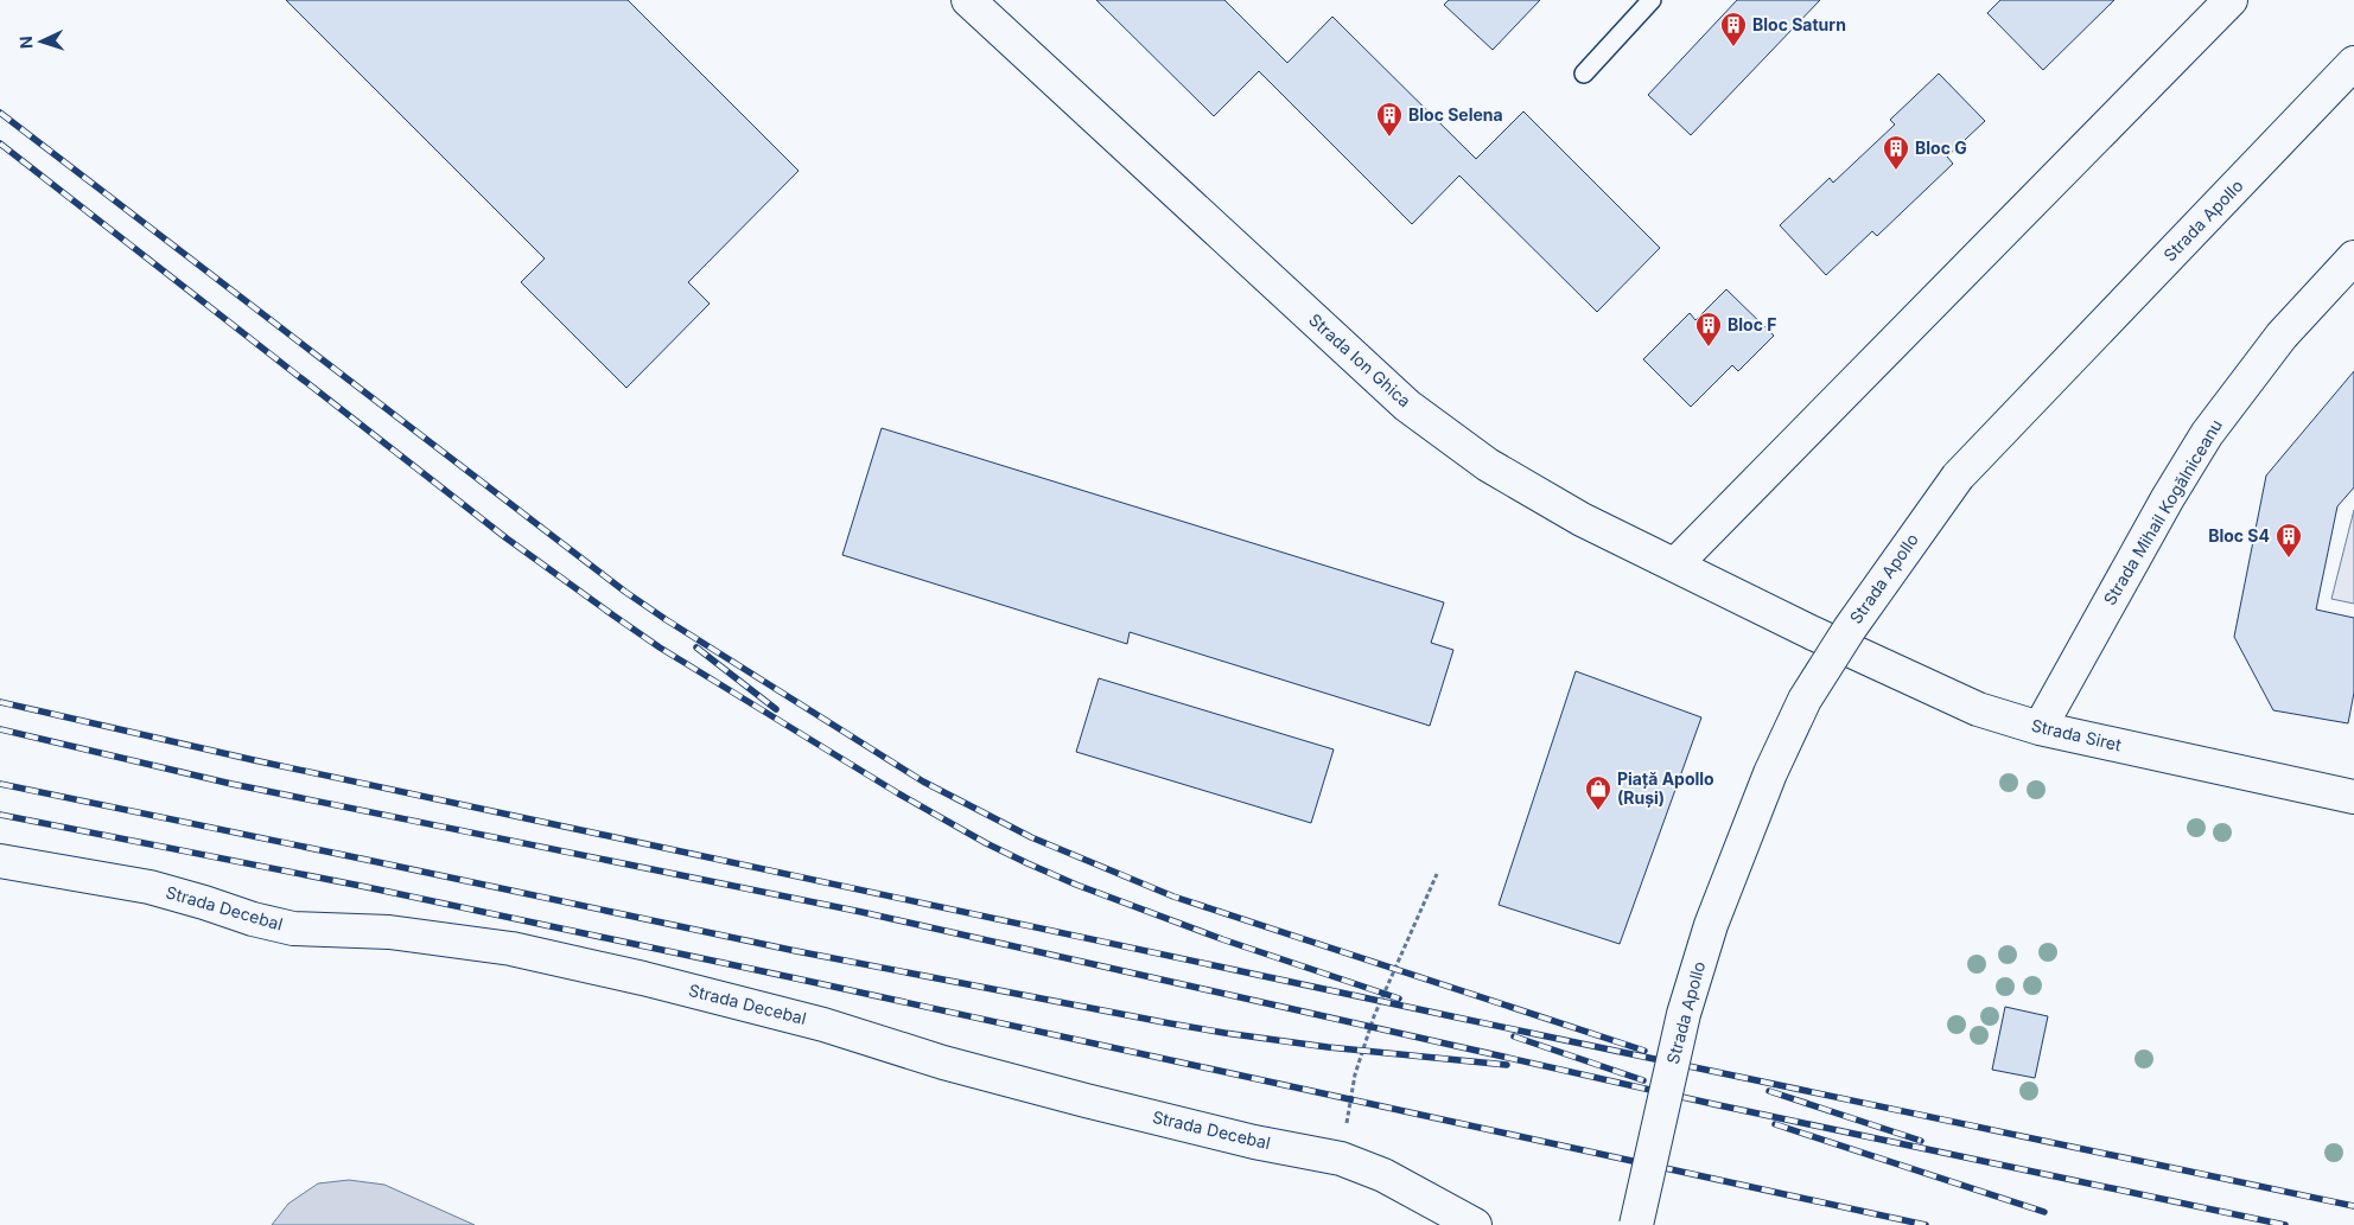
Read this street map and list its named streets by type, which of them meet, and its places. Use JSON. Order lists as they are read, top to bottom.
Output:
{
  "streets": {
    "street": [
      "Strada Apollo",
      "Strada Ion Ghica",
      "Strada Mihail Kogălniceanu",
      "Strada Siret",
      "Strada Decebal"
    ]
  },
  "crossings": [
    ["Strada Ion Ghica", "Strada Siret"],
    ["Strada Mihail Kogălniceanu", "Strada Siret"]
  ],
  "places": {
    "building": [
      "Bloc Saturn",
      "Bloc Selena",
      "Bloc G",
      "Bloc F",
      "Bloc S4"
    ],
    "shop": ["Piață Apollo (Ruși)"]
  },
  "north": "left"
}
